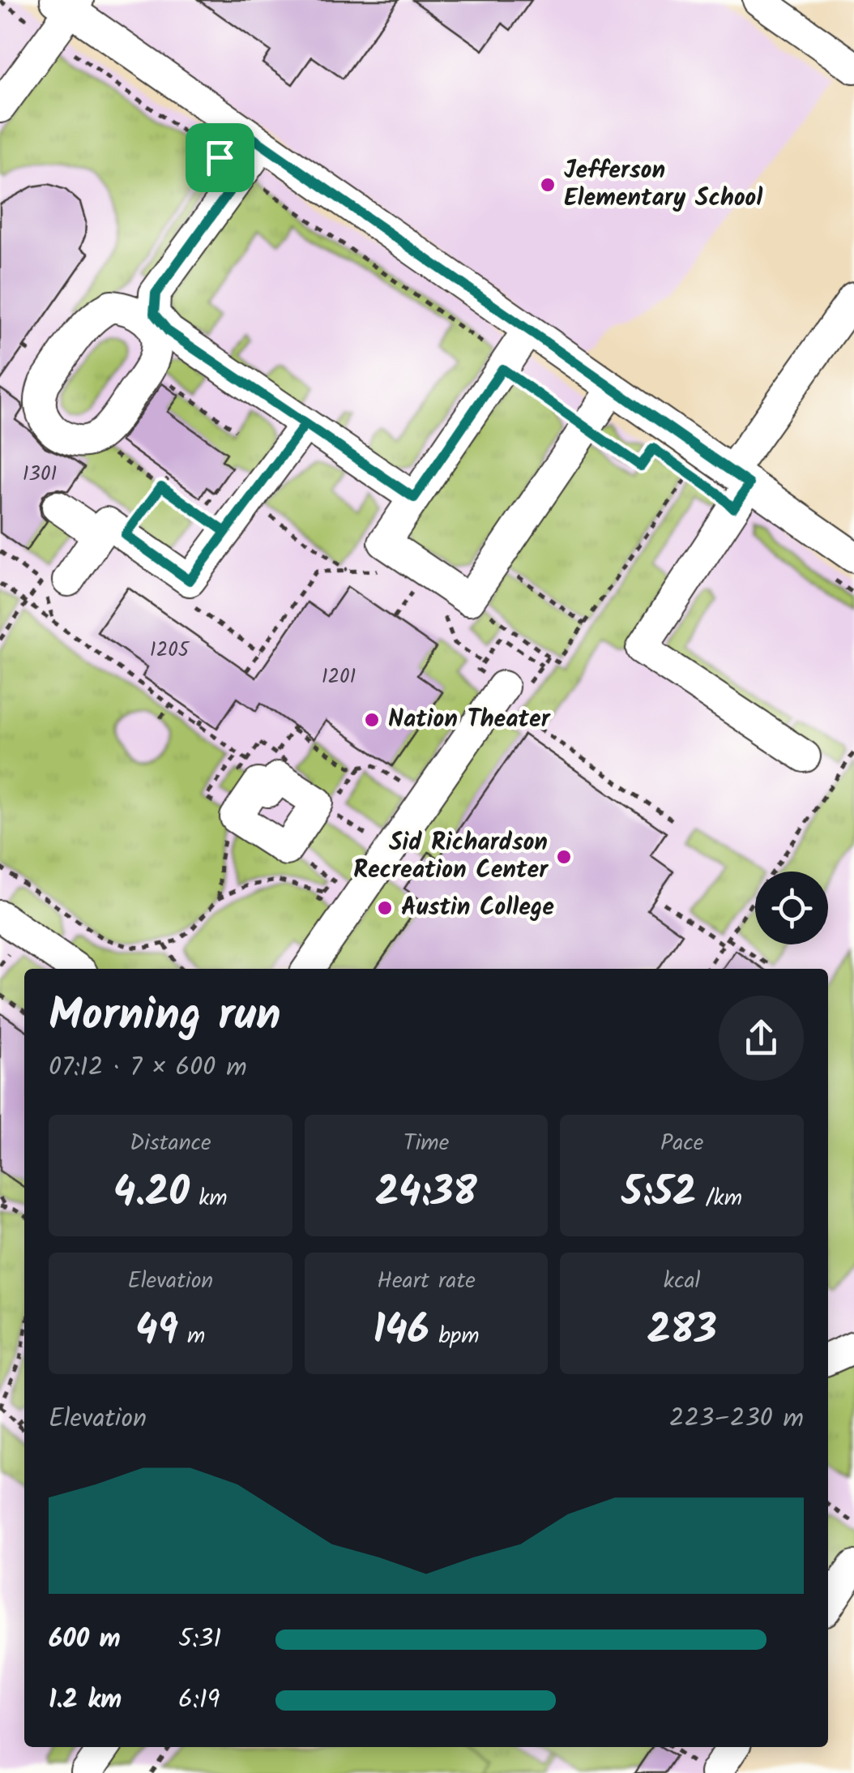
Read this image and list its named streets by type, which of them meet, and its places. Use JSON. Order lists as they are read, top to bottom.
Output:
{
  "places": [
    "Jefferson Elementary School",
    "Nation Theater",
    "Sid Richardson Recreation Center",
    "Austin College"
  ],
  "house_numbers": ["1301", "1205", "1201"],
  "page": {
    "heading": ["Morning run", "07:12 · 7 × 600 m"],
    "stats": [
      ["Distance", "4.20 km"],
      ["Time", "24:38"],
      ["Pace", "5:52 /km"],
      ["Elevation", "49 m"],
      ["Heart rate", "146 bpm"],
      ["kcal", "283"]
    ],
    "chart": ["Elevation", "223–230 m"],
    "list": [
      {
        "name": "600 m",
        "note": "5:31"
      },
      {
        "name": "1.2 km",
        "note": "6:19"
      }
    ]
  }
}
